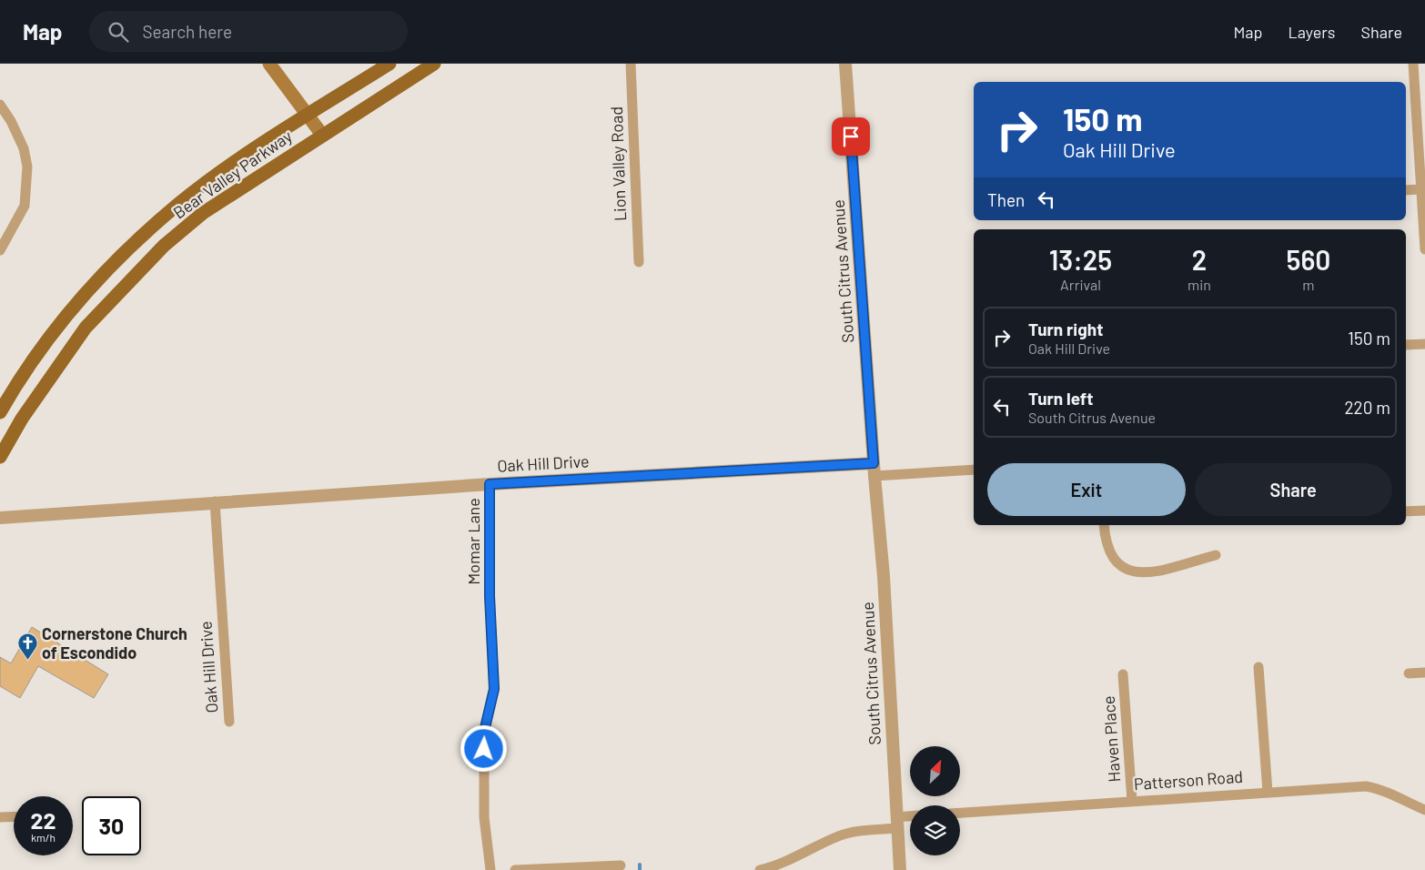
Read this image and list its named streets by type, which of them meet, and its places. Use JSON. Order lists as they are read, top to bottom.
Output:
{
  "streets": {
    "main road": ["Bear Valley Parkway"],
    "street": [
      "Lion Valley Road",
      "South Citrus Avenue",
      "Oak Hill Drive",
      "Momar Lane",
      "Haven Place",
      "Patterson Road"
    ]
  },
  "crossings": [
    ["South Citrus Avenue", "Oak Hill Drive"],
    ["Oak Hill Drive", "Momar Lane"],
    ["Haven Place", "Patterson Road"]
  ],
  "places": {
    "church": ["Cornerstone Church of Escondido"]
  },
  "north": "top right",
  "page": {
    "header": "Map",
    "search": "Search here",
    "nav": ["Map", "Layers", "Share"],
    "turn": ["150 m", "Oak Hill Drive"],
    "then": "Then",
    "eta": [
      "13:25",
      "Arrival",
      "2",
      "min",
      "560",
      "m"
    ],
    "list": [
      {
        "name": "Turn right",
        "note": "Oak Hill Drive",
        "value": "150 m"
      },
      {
        "name": "Turn left",
        "note": "South Citrus Avenue",
        "value": "220 m"
      }
    ],
    "buttons": ["Exit", "Share"],
    "speed": "22 km/h",
    "limit": "30"
  }
}
